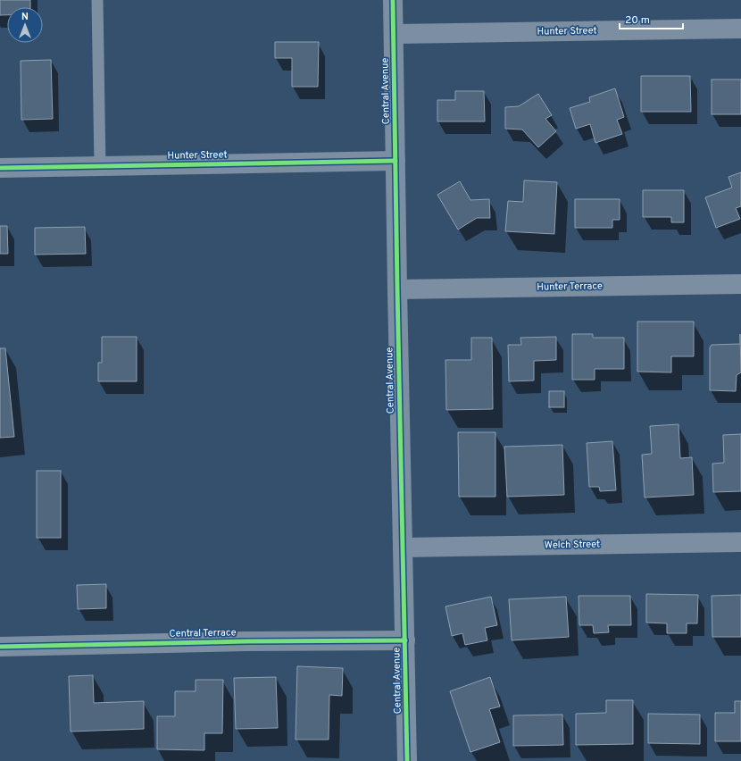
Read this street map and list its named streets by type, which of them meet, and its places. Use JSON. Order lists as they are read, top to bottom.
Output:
{
  "streets": {
    "street": [
      "Hunter Street",
      "Central Avenue",
      "Hunter Terrace",
      "Welch Street",
      "Central Terrace"
    ]
  },
  "crossings": [
    ["Hunter Street", "Central Avenue"],
    ["Central Avenue", "Hunter Terrace"],
    ["Central Avenue", "Welch Street"],
    ["Central Avenue", "Central Terrace"]
  ],
  "scale_bar": "20 m",
  "north": "top"
}
